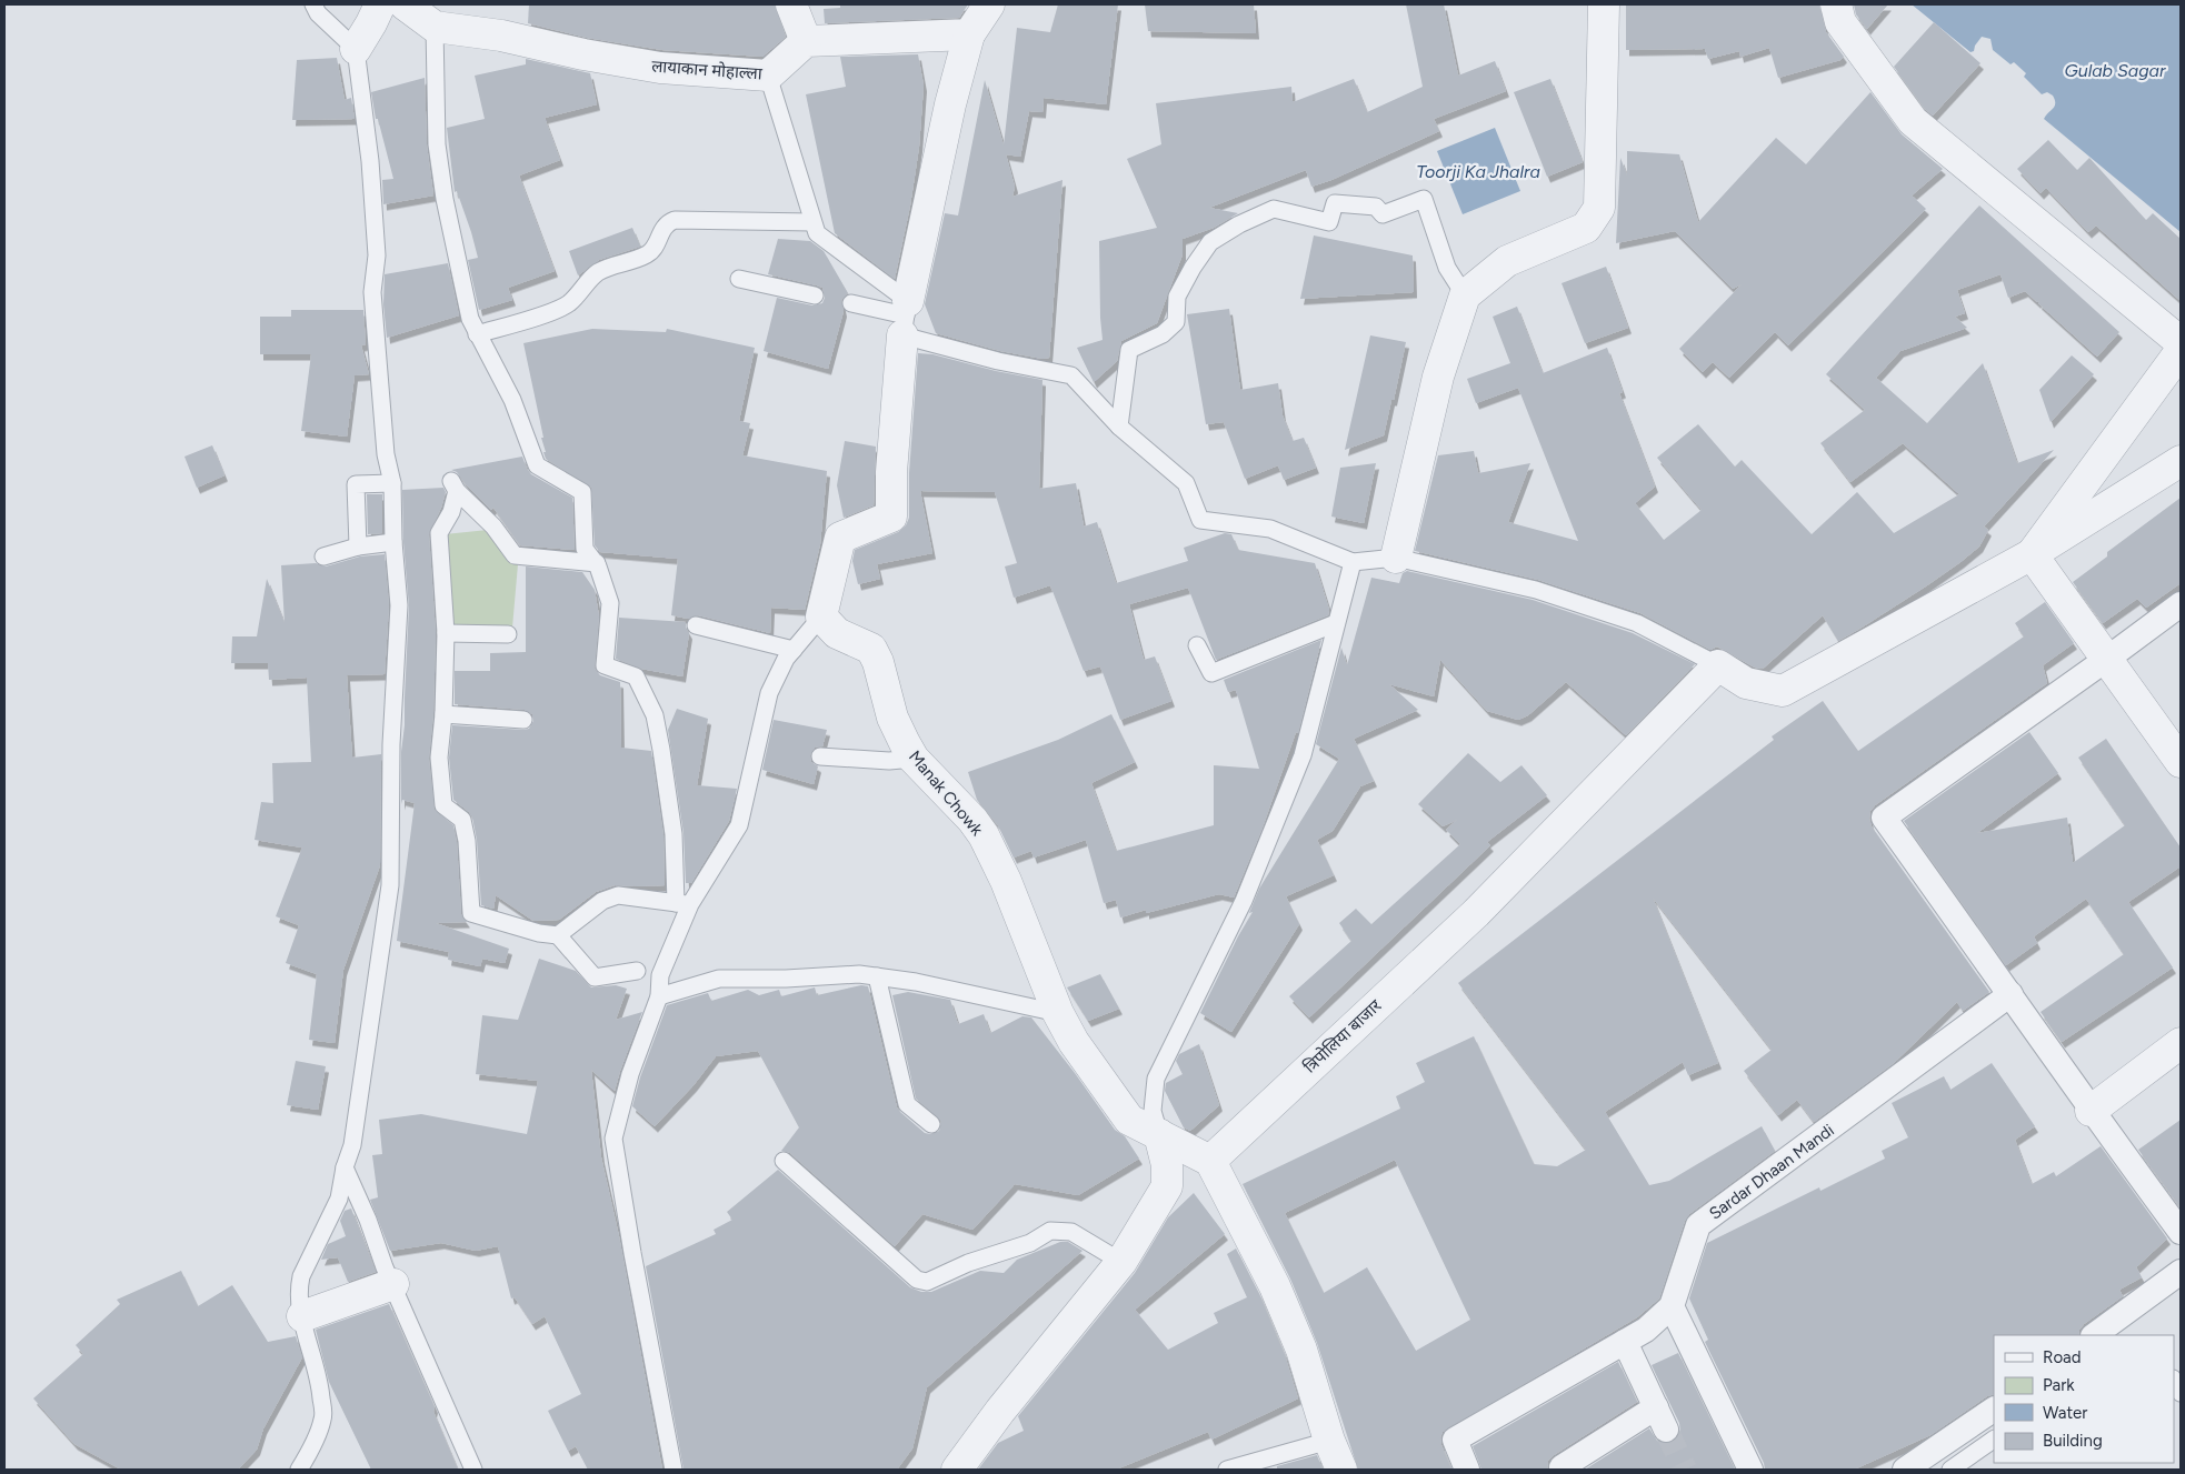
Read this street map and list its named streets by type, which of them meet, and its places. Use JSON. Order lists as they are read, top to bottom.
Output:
{
  "streets": {
    "street": [
      "लायाकान मोहाल्ला",
      "Manak Chowk",
      "त्रिपोलिया बाजार",
      "Sardar Dhaan Mandi"
    ]
  },
  "water": ["Gulab Sagar", "Toorji Ka Jhalra"],
  "legend": [
    "Road",
    "Park",
    "Water",
    "Building"
  ]
}
